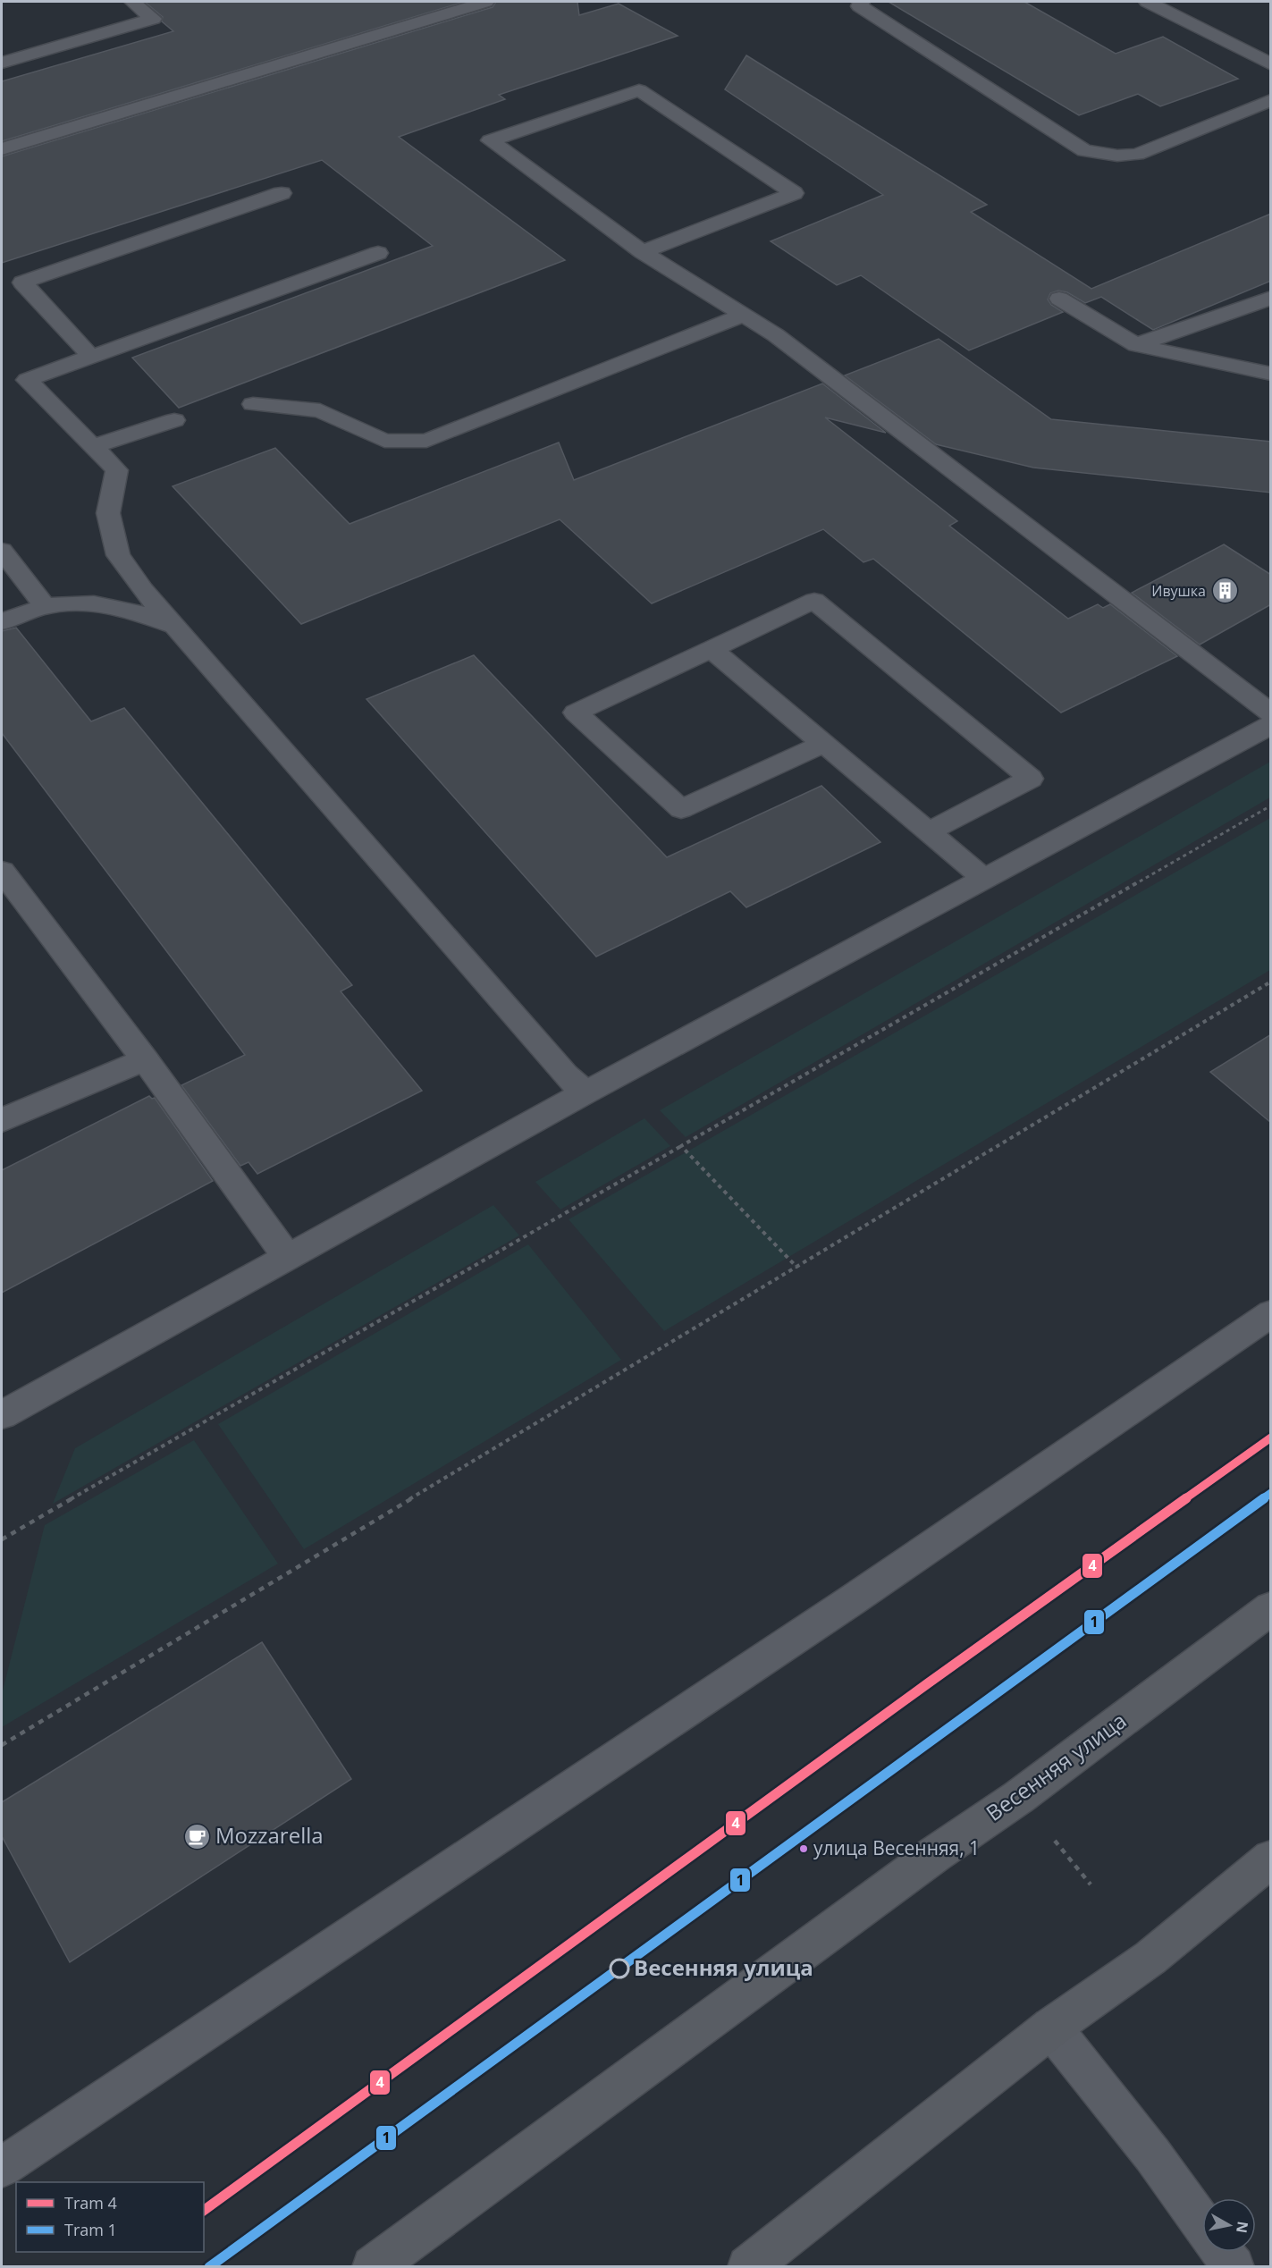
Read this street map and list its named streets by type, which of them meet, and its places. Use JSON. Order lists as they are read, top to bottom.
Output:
{
  "streets": {
    "street": ["Весенняя улица"]
  },
  "places": {
    "building": ["Ивушка"],
    "cafe": ["Mozzarella"],
    "other": ["улица Весенняя, 1", "Весенняя улица"]
  },
  "lines": ["tram line 4", "tram line 1"],
  "legend": ["Tram 4", "Tram 1"],
  "north": "right"
}
